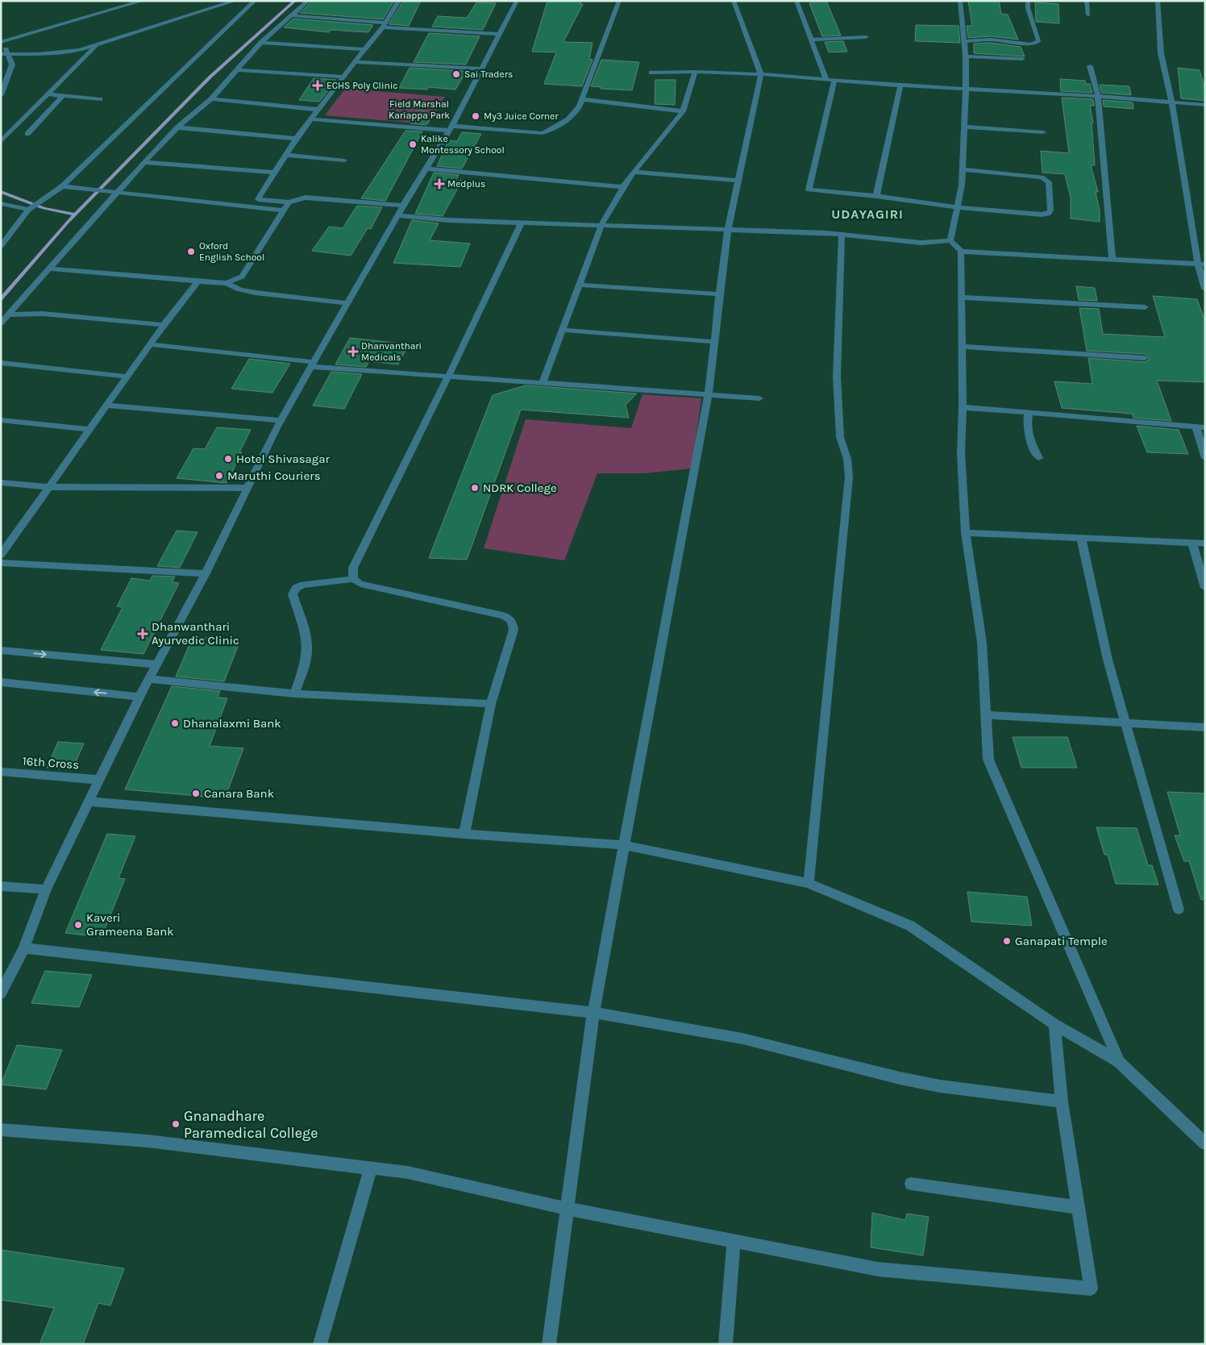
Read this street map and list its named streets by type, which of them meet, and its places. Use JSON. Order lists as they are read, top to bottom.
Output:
{
  "streets": {
    "street": ["16th Cross"]
  },
  "districts": ["UDAYAGIRI"],
  "parks": ["Field Marshal Kariappa Park"],
  "places": {
    "other": [
      "Sai Traders",
      "My3 Juice Corner",
      "Kalike Montessory School",
      "Oxford English School",
      "Hotel Shivasagar",
      "Maruthi Couriers",
      "NDRK College",
      "Dhanalaxmi Bank",
      "Canara Bank",
      "Kaveri Grameena Bank",
      "Ganapati Temple",
      "Gnanadhare Paramedical College"
    ],
    "health": [
      "ECHS Poly Clinic",
      "Medplus",
      "Dhanvanthari Medicals",
      "Dhanwanthari Ayurvedic Clinic"
    ]
  }
}
